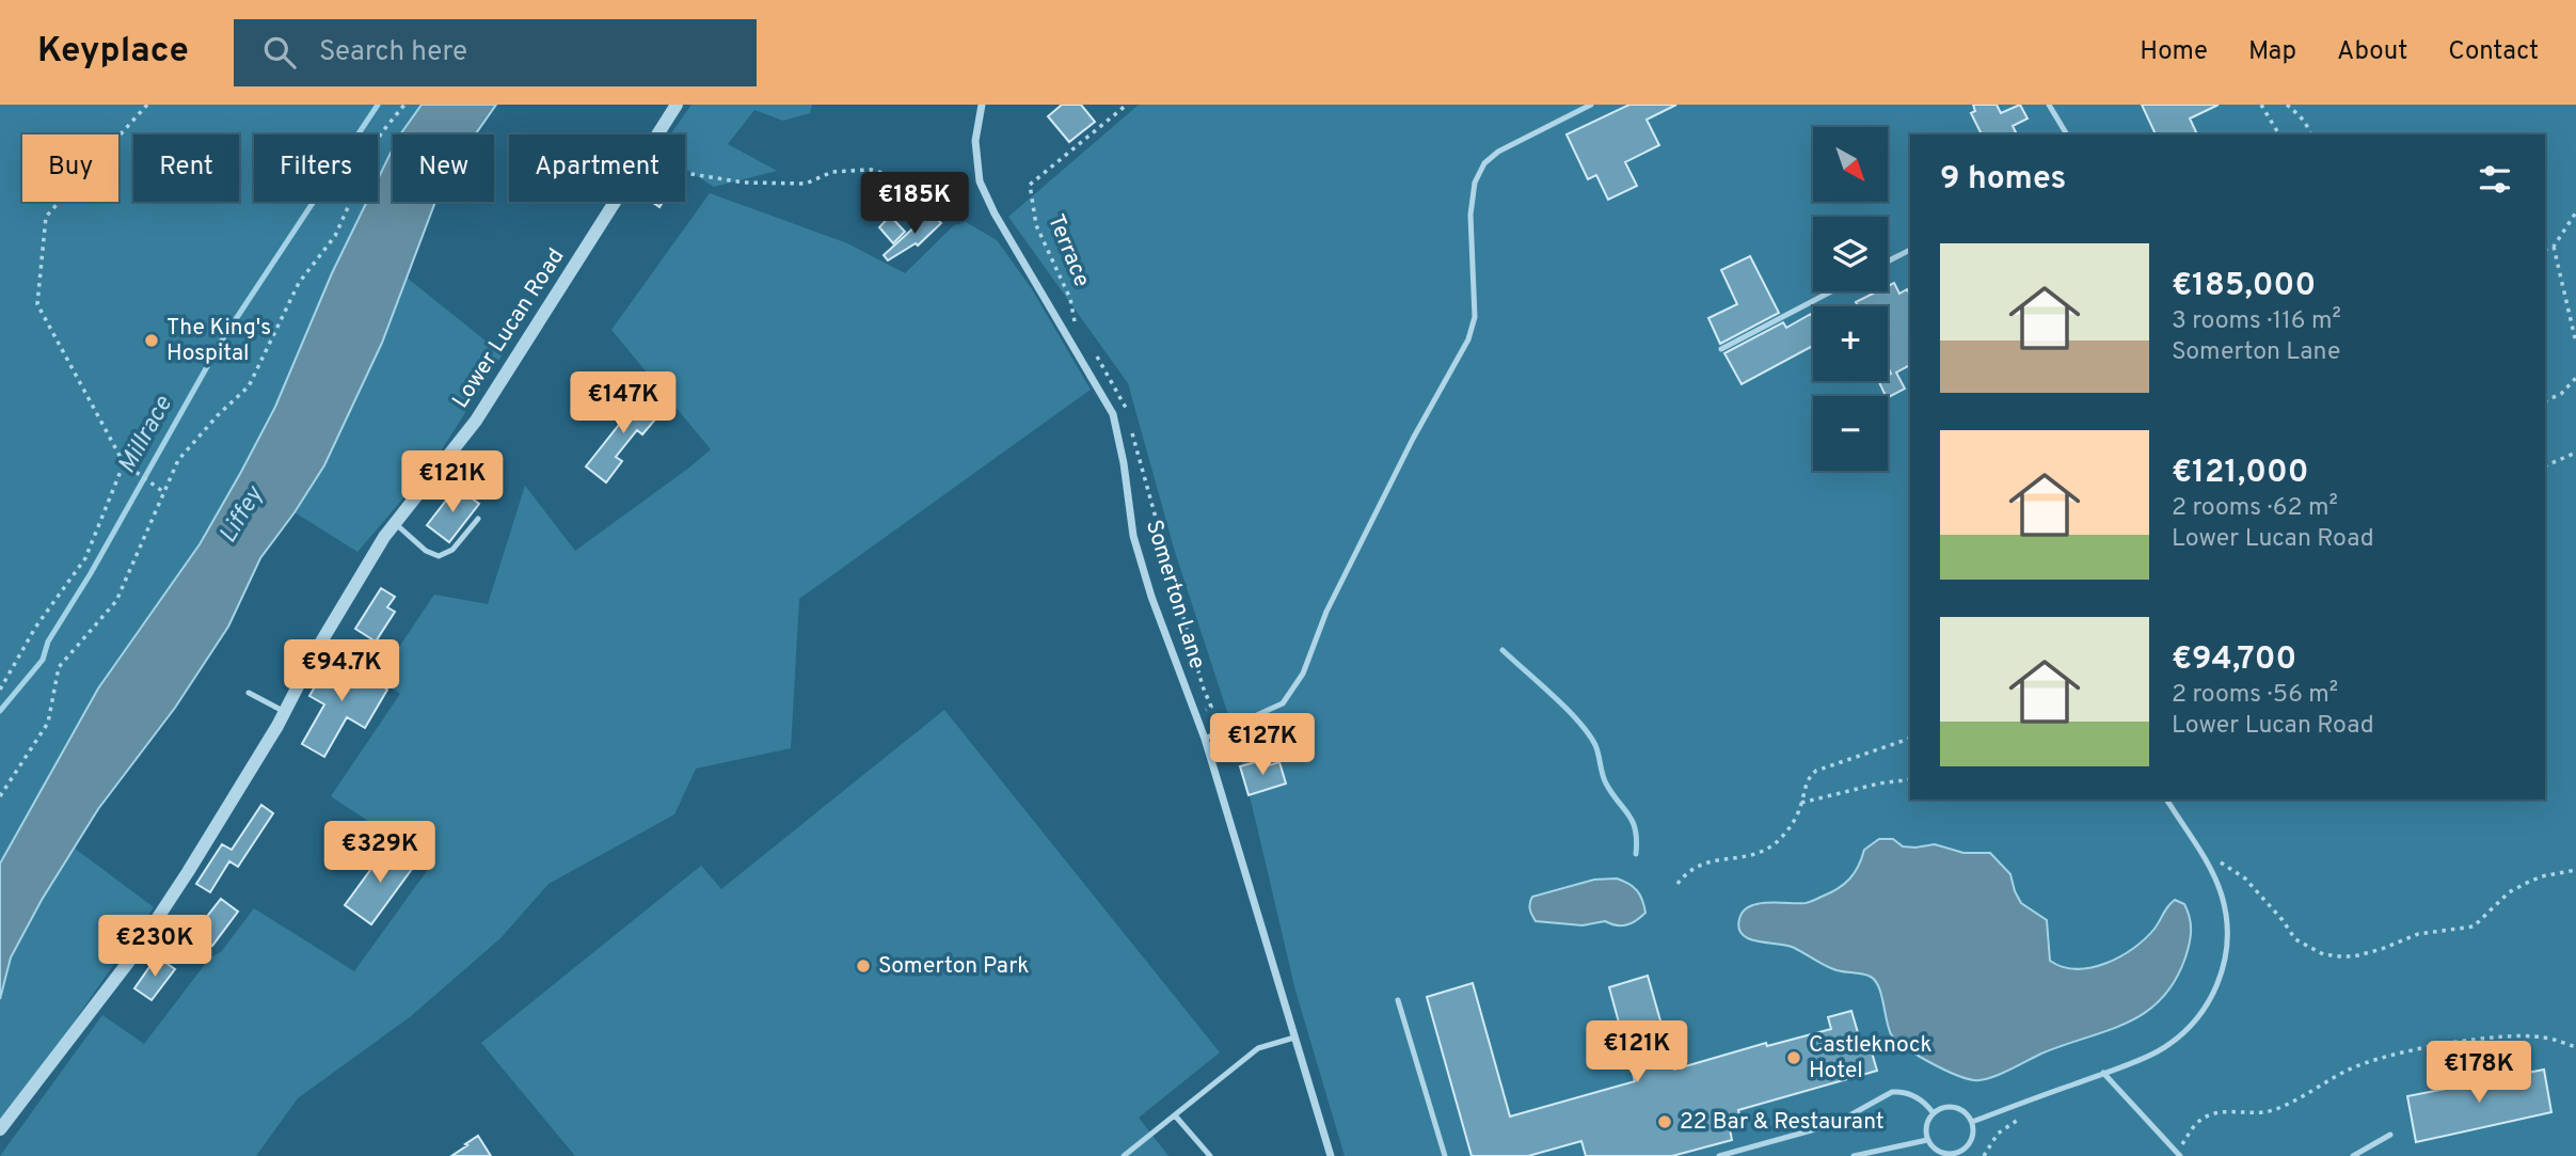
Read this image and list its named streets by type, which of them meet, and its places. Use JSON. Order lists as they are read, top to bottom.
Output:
{
  "streets": {
    "street": ["Lower Lucan Road", "Somerton Lane"],
    "path": ["Terrace"]
  },
  "water": ["Millrace", "Liffey"],
  "places": [
    "The King's Hospital",
    "Somerton Park",
    "Castleknock Hotel",
    "22 Bar & Restaurant"
  ],
  "north": "bottom right",
  "page": {
    "header": "Keyplace",
    "search": "Search here",
    "nav": [
      "Home",
      "Map",
      "About",
      "Contact"
    ],
    "map_buttons": ["+", "−"],
    "chip": [
      "Buy",
      "Rent",
      "Filters",
      "New",
      "Apartment"
    ],
    "heading": "9 homes",
    "price": [
      "€185K",
      "€147K",
      "€121K",
      "€94.7K",
      "€127K",
      "€329K",
      "€230K",
      "€121K",
      "€178K"
    ],
    "list": [
      {
        "name": "€185,000",
        "note": "3 rooms · 116 m² · Somerton Lane"
      },
      {
        "name": "€121,000",
        "note": "2 rooms · 62 m² · Lower Lucan Road"
      },
      {
        "name": "€94,700",
        "note": "2 rooms · 56 m² · Lower Lucan Road"
      }
    ]
  }
}
